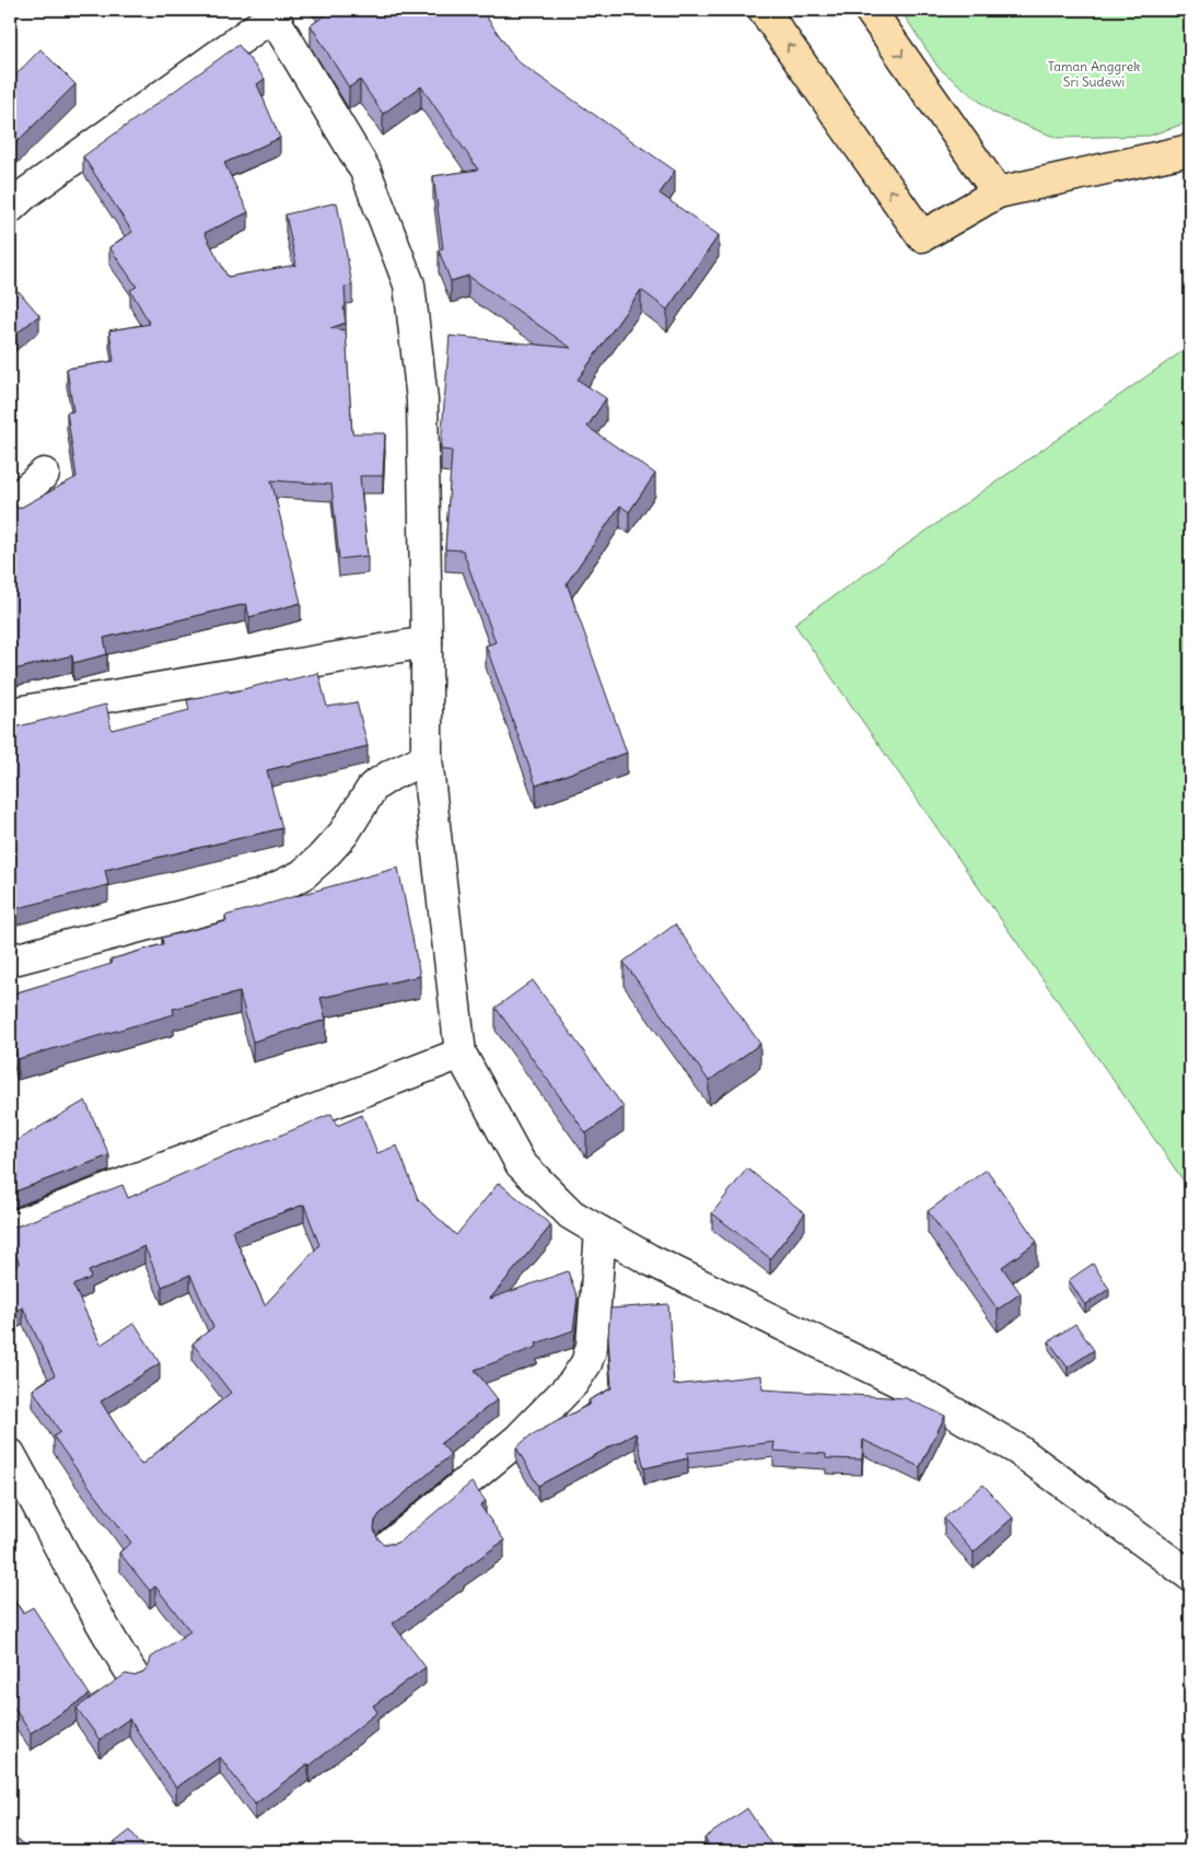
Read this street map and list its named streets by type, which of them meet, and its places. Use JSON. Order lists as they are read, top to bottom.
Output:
{
  "parks": ["Taman Anggrek Sri Sudewi"]
}
